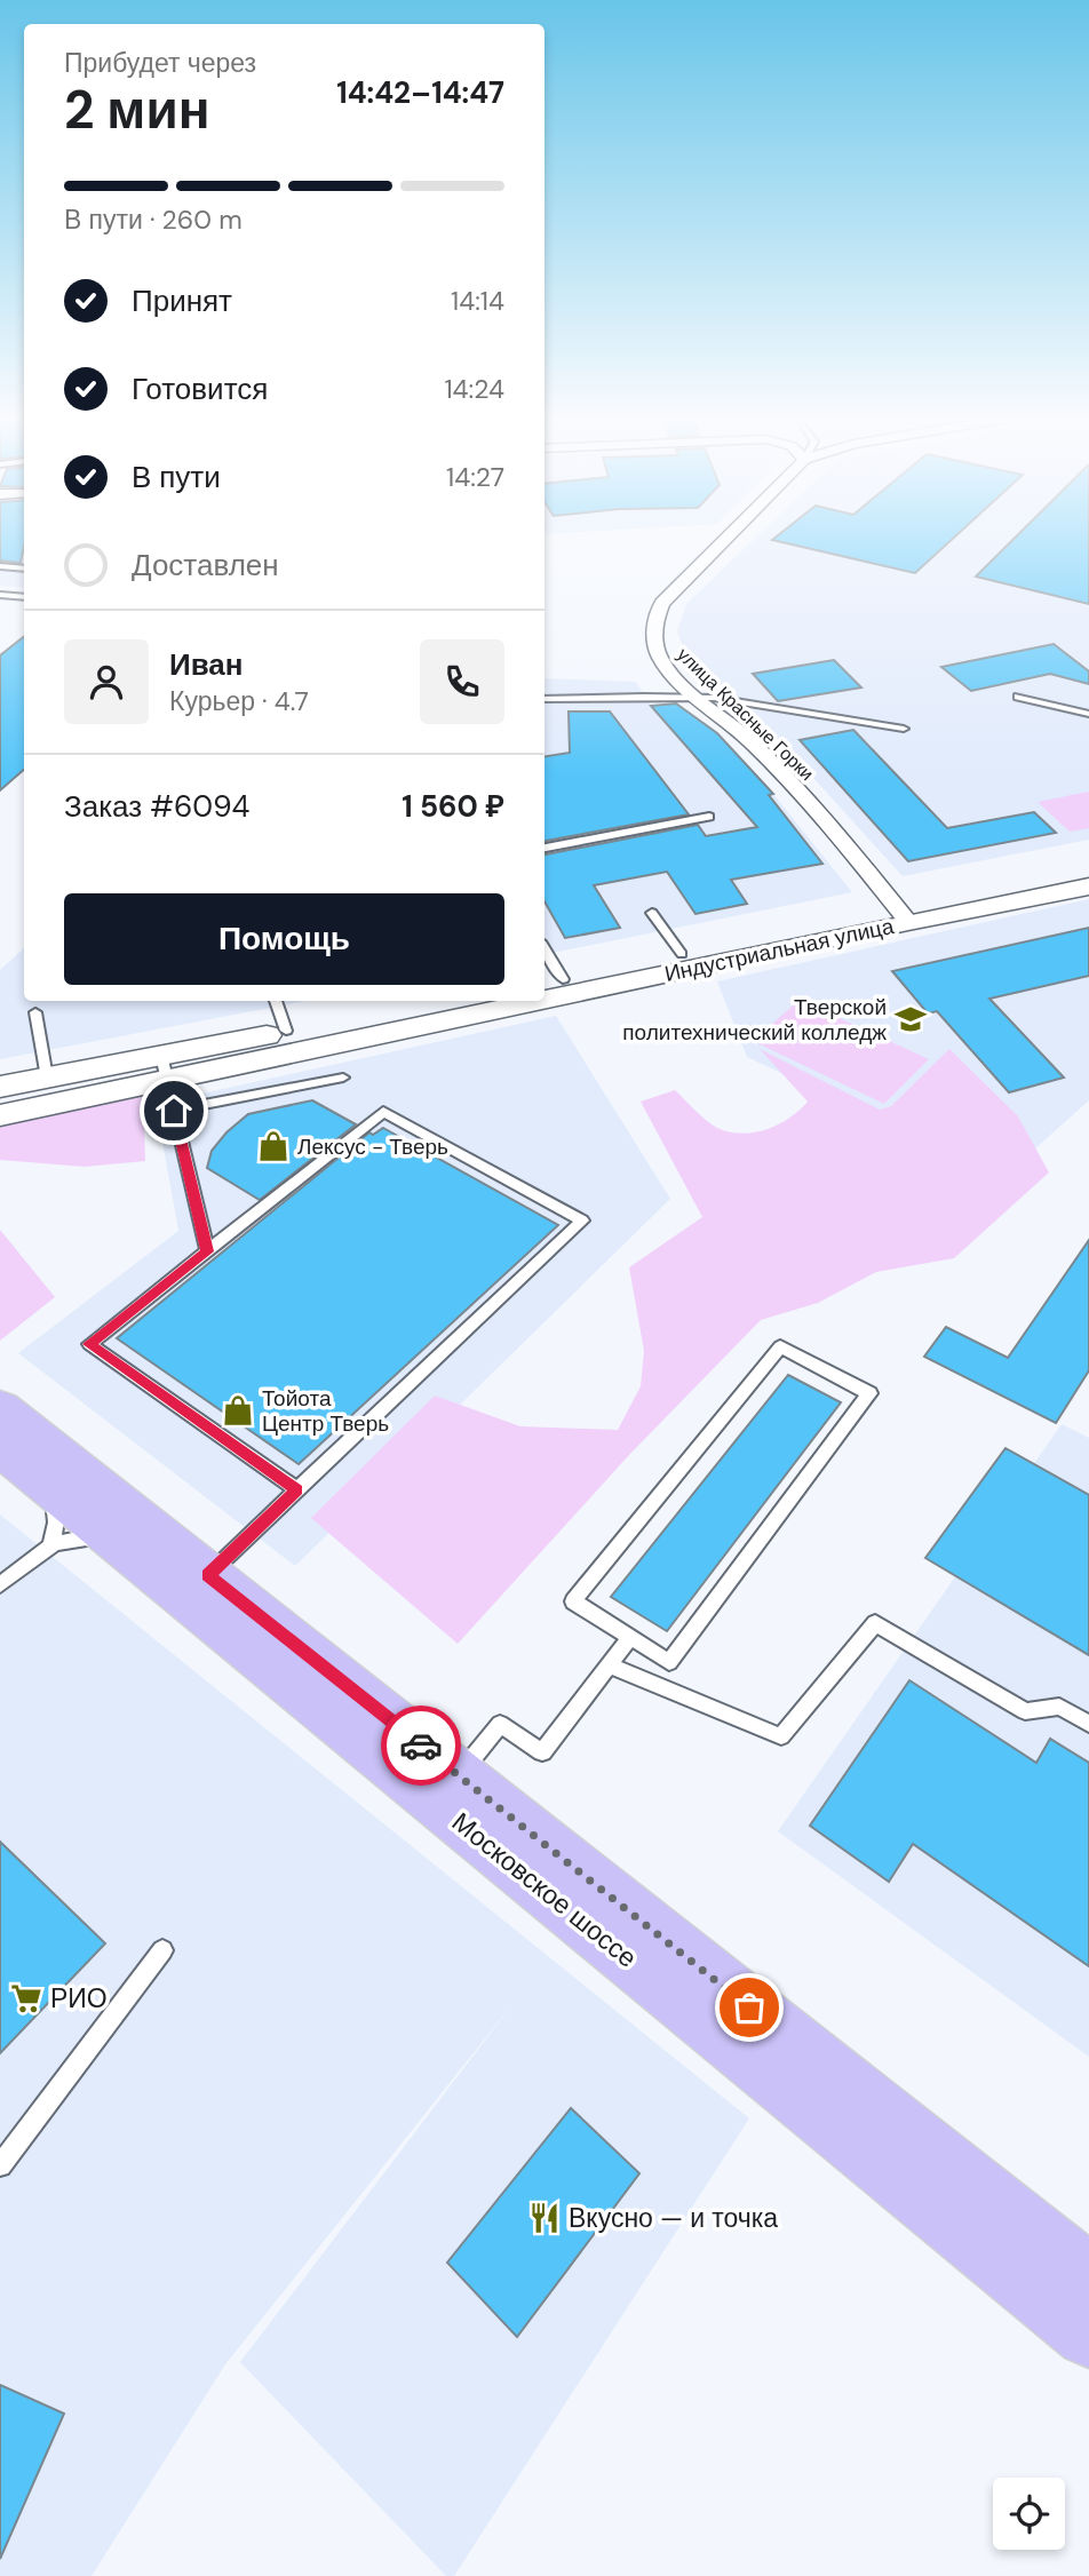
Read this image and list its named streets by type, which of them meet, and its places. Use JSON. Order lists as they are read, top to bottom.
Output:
{
  "streets": {
    "main road": ["Московское шоссе"],
    "street": ["улица Красные Горки", "Индустриальная улица"]
  },
  "crossings": [
    ["улица Красные Горки", "Индустриальная улица"]
  ],
  "places": {
    "school or university": ["Тверской политехнический колледж"],
    "shop": ["Лексус - Тверь", "Тойота Центр Тверь"],
    "supermarket": ["РИО"],
    "restaurant": ["Вкусно — и точка"]
  },
  "page": {
    "heading": ["2 мин", "Прибудет через", "14:42–14:47"],
    "panel": [
      "Иван",
      "Курьер · 4.7",
      "Заказ #6094",
      "1 560 ₽"
    ],
    "bar": "В пути · 260 m",
    "list": [
      ["Принят", "14:14"],
      ["Готовится", "14:24"],
      ["В пути", "14:27"],
      "Доставлен"
    ],
    "buttons": "Помощь"
  }
}
